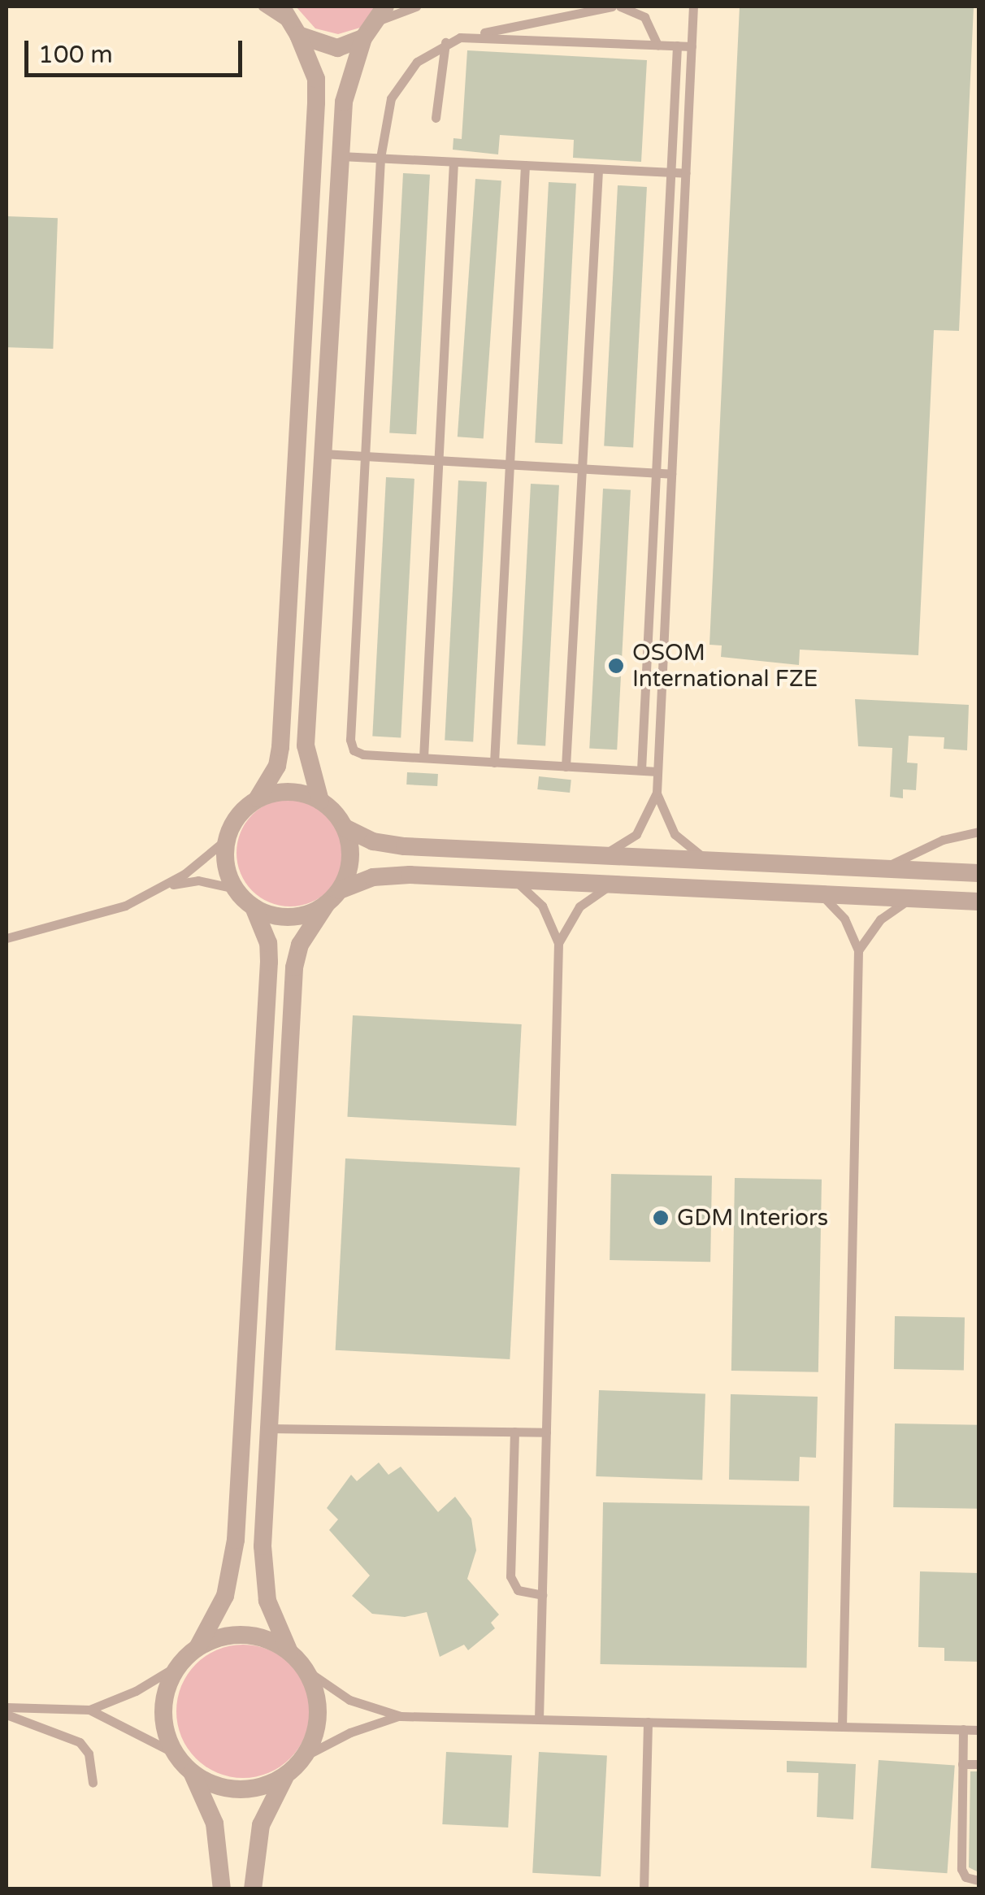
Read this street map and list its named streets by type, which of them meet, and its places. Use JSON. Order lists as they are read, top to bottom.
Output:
{
  "places": ["OSOM International FZE", "GDM Interiors"],
  "scale_bar": "100 m"
}
